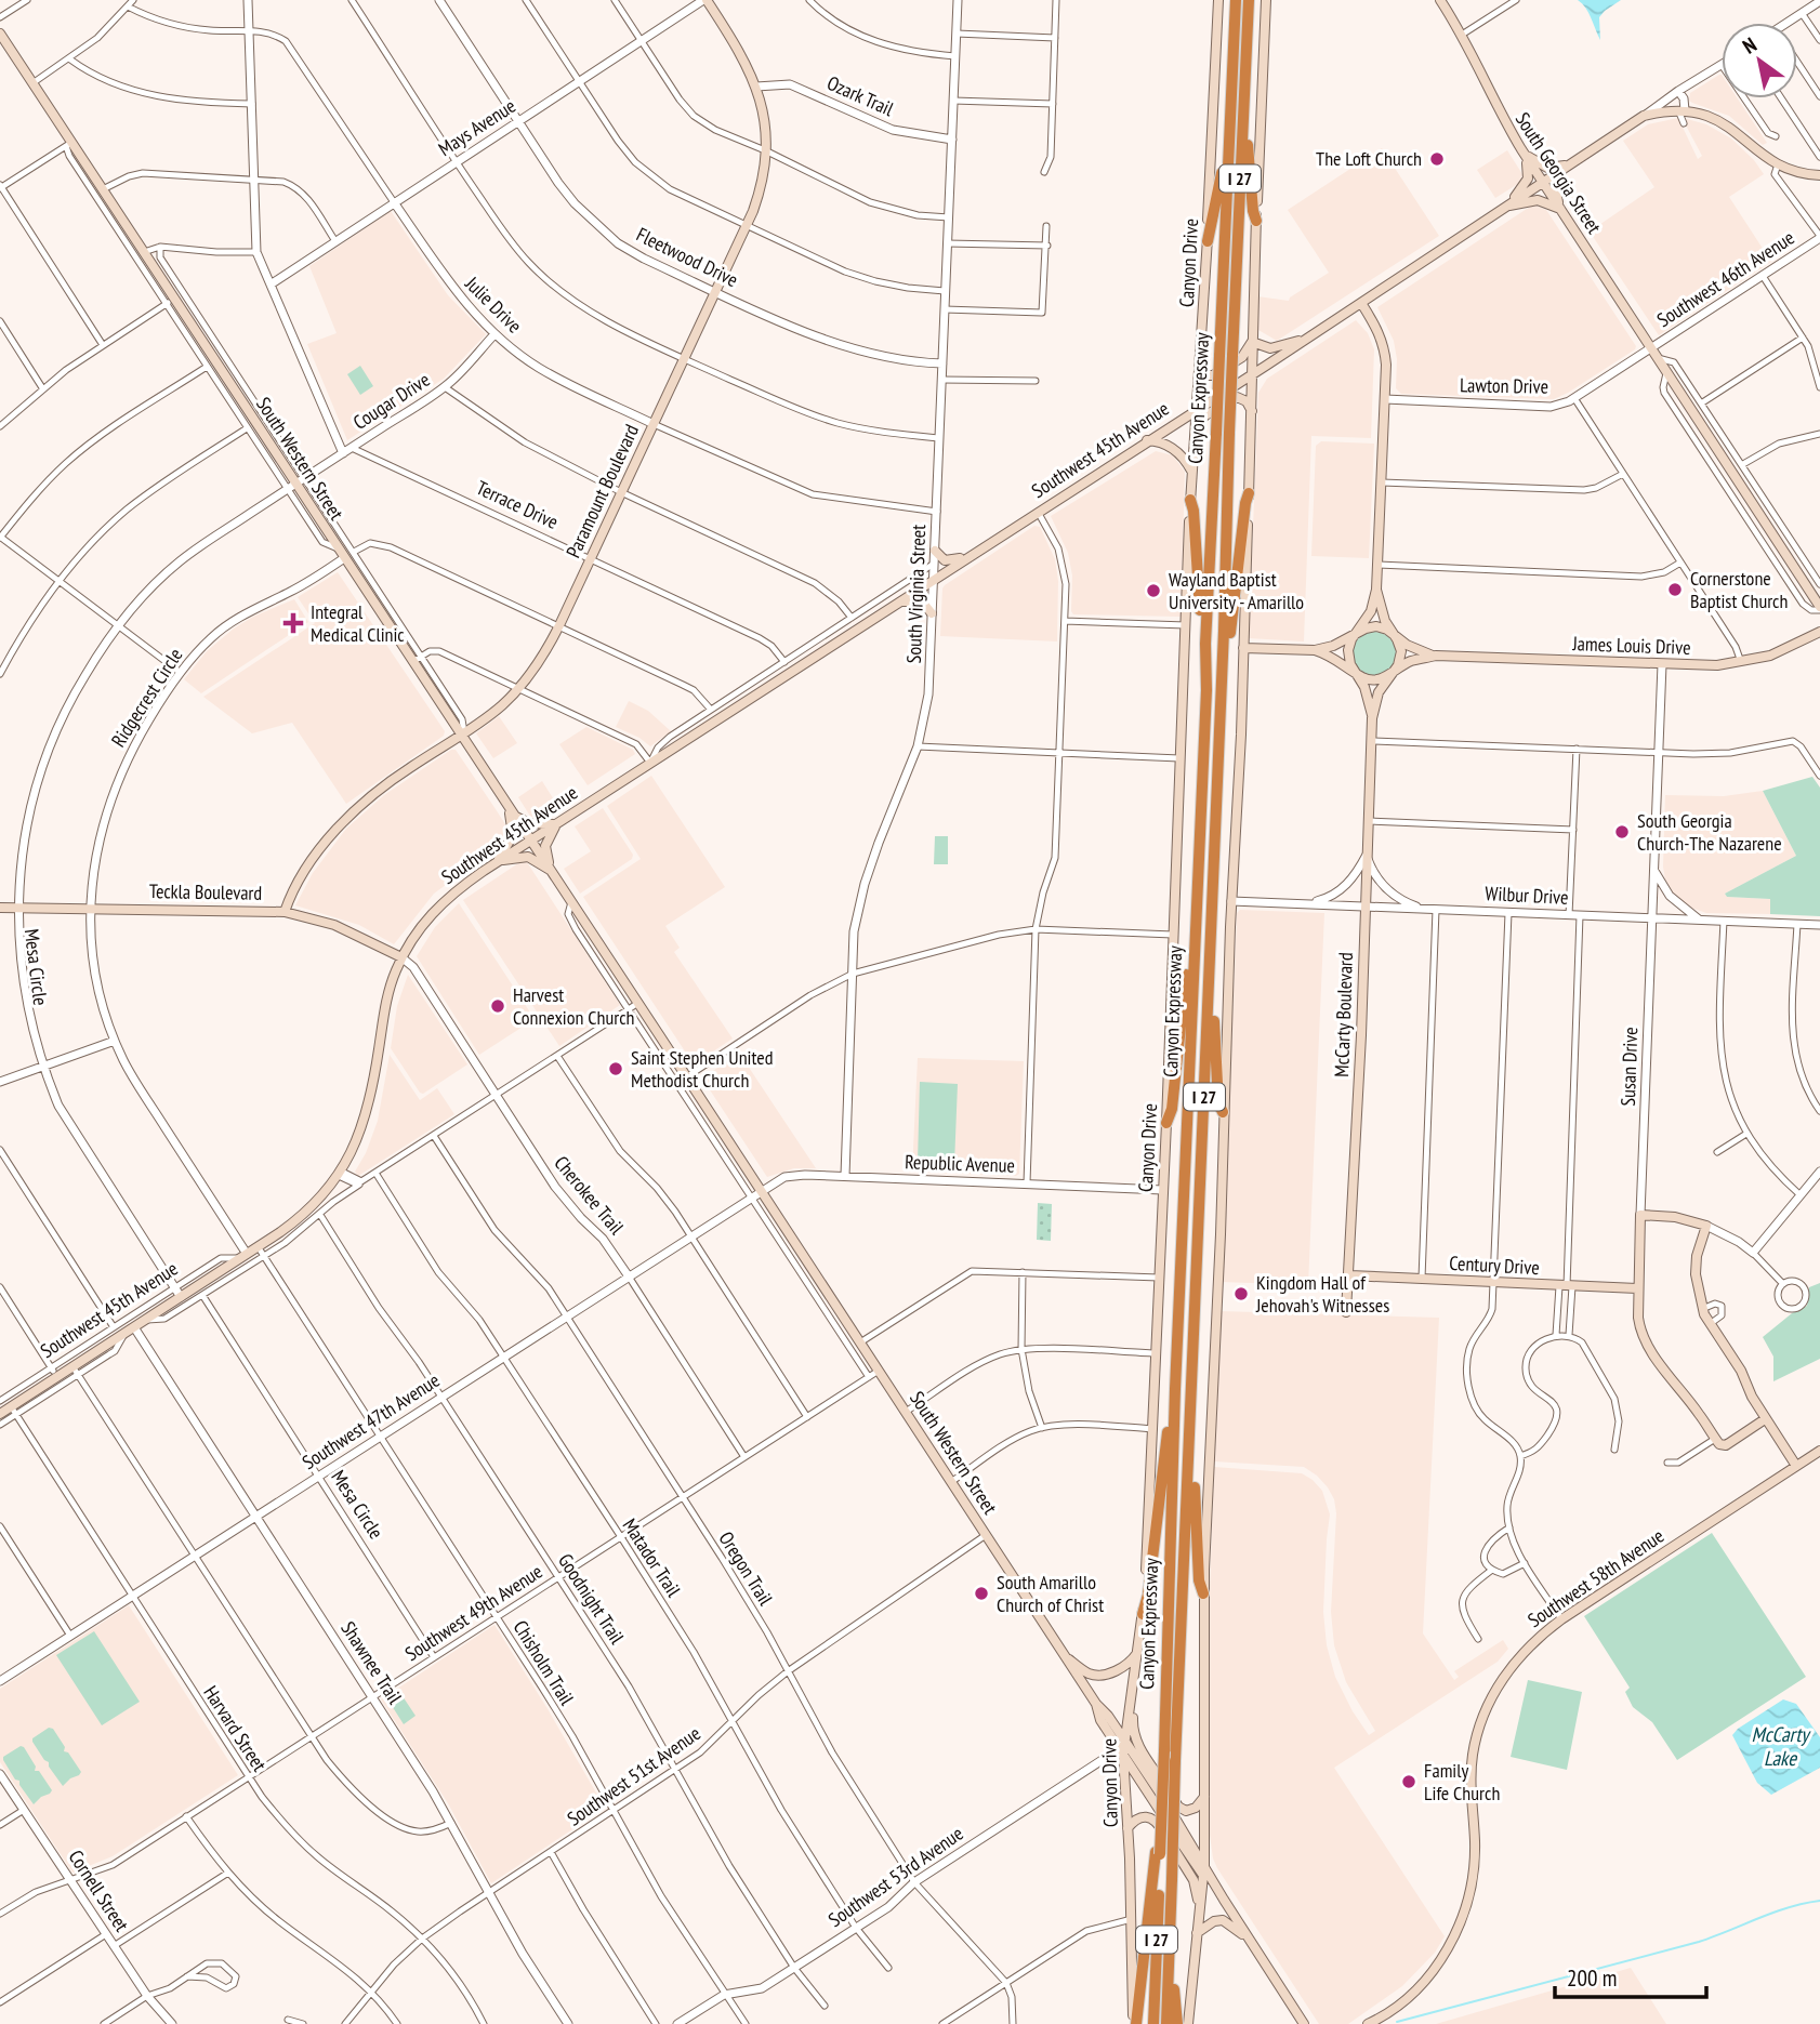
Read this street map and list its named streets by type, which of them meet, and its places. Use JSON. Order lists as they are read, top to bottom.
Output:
{
  "streets": {
    "highway": ["I 27", "Canyon Expressway"],
    "main road": [
      "South Georgia Street",
      "Canyon Drive",
      "Southwest 45th Avenue",
      "South Western Street",
      "Paramount Boulevard",
      "James Louis Drive",
      "Teckla Boulevard",
      "McCarty Boulevard",
      "Susan Drive",
      "Century Drive",
      "Southwest 58th Avenue"
    ],
    "street": [
      "Ozark Trail",
      "Mays Avenue",
      "Fleetwood Drive",
      "Southwest 46th Avenue",
      "Julie Drive",
      "Lawton Drive",
      "Cougar Drive",
      "Terrace Drive",
      "South Virginia Street",
      "Ridgecrest Circle",
      "Wilbur Drive",
      "Mesa Circle",
      "Republic Avenue",
      "Cherokee Trail",
      "Southwest 47th Avenue",
      "Matador Trail",
      "Oregon Trail",
      "Goodnight Trail",
      "Southwest 49th Avenue",
      "Shawnee Trail",
      "Chisholm Trail",
      "Harvard Street",
      "Southwest 51st Avenue",
      "Southwest 53rd Avenue",
      "Cornell Street"
    ]
  },
  "crossings": [
    ["Ozark Trail", "Paramount Boulevard"],
    ["Ozark Trail", "South Virginia Street"],
    ["Mays Avenue", "Fleetwood Drive"],
    ["Mays Avenue", "Julie Drive"],
    ["Mays Avenue", "Paramount Boulevard"],
    ["South Georgia Street", "Southwest 46th Avenue"],
    ["South Georgia Street", "Lawton Drive"],
    ["South Georgia Street", "Southwest 45th Avenue"],
    ["I 27", "Canyon Expressway"],
    ["Fleetwood Drive", "Paramount Boulevard"],
    ["Fleetwood Drive", "South Virginia Street"],
    ["Canyon Drive", "Southwest 45th Avenue"],
    ["Canyon Drive", "South Western Street"],
    ["Canyon Drive", "Republic Avenue"],
    ["Canyon Drive", "Southwest 53rd Avenue"],
    ["Southwest 46th Avenue", "Lawton Drive"],
    ["Julie Drive", "Cougar Drive"],
    ["Julie Drive", "Paramount Boulevard"],
    ["Julie Drive", "South Virginia Street"],
    ["Cougar Drive", "South Western Street"],
    ["Cougar Drive", "Terrace Drive"],
    ["Cougar Drive", "Mesa Circle"],
    ["Southwest 45th Avenue", "South Western Street"],
    ["Southwest 45th Avenue", "Terrace Drive"],
    ["Southwest 45th Avenue", "South Virginia Street"],
    ["Southwest 45th Avenue", "Ridgecrest Circle"],
    ["Southwest 45th Avenue", "Teckla Boulevard"],
    ["Southwest 45th Avenue", "Mesa Circle"],
    ["Southwest 45th Avenue", "Cherokee Trail"],
    ["Southwest 45th Avenue", "Matador Trail"],
    ["Southwest 45th Avenue", "Oregon Trail"],
    ["Southwest 45th Avenue", "Goodnight Trail"],
    ["Southwest 45th Avenue", "Shawnee Trail"],
    ["Southwest 45th Avenue", "Chisholm Trail"],
    ["Southwest 45th Avenue", "Harvard Street"],
    ["South Western Street", "Paramount Boulevard"],
    ["South Western Street", "Ridgecrest Circle"],
    ["South Western Street", "Mesa Circle"],
    ["South Western Street", "Republic Avenue"],
    ["South Western Street", "Southwest 47th Avenue"],
    ["South Western Street", "Southwest 49th Avenue"],
    ["South Western Street", "Southwest 51st Avenue"],
    ["Paramount Boulevard", "Terrace Drive"],
    ["Paramount Boulevard", "Teckla Boulevard"],
    ["South Virginia Street", "Republic Avenue"],
    ["James Louis Drive", "McCarty Boulevard"],
    ["James Louis Drive", "Susan Drive"],
    ["Ridgecrest Circle", "Teckla Boulevard"],
    ["Teckla Boulevard", "Mesa Circle"],
    ["Teckla Boulevard", "Cherokee Trail"],
    ["Wilbur Drive", "McCarty Boulevard"],
    ["Wilbur Drive", "Susan Drive"],
    ["Mesa Circle", "Southwest 47th Avenue"],
    ["Mesa Circle", "Southwest 49th Avenue"],
    ["McCarty Boulevard", "Century Drive"],
    ["Susan Drive", "Century Drive"],
    ["Republic Avenue", "Southwest 47th Avenue"],
    ["Cherokee Trail", "Southwest 47th Avenue"],
    ["Cherokee Trail", "Southwest 49th Avenue"],
    ["Southwest 47th Avenue", "Matador Trail"],
    ["Southwest 47th Avenue", "Oregon Trail"],
    ["Southwest 47th Avenue", "Goodnight Trail"],
    ["Southwest 47th Avenue", "Shawnee Trail"],
    ["Southwest 47th Avenue", "Chisholm Trail"],
    ["Southwest 47th Avenue", "Harvard Street"],
    ["Matador Trail", "Southwest 49th Avenue"],
    ["Matador Trail", "Southwest 51st Avenue"],
    ["Matador Trail", "Southwest 53rd Avenue"],
    ["Oregon Trail", "Southwest 49th Avenue"],
    ["Oregon Trail", "Southwest 51st Avenue"],
    ["Oregon Trail", "Southwest 53rd Avenue"],
    ["Goodnight Trail", "Southwest 49th Avenue"],
    ["Goodnight Trail", "Southwest 51st Avenue"],
    ["Goodnight Trail", "Southwest 53rd Avenue"],
    ["Southwest 49th Avenue", "Shawnee Trail"],
    ["Southwest 49th Avenue", "Chisholm Trail"],
    ["Southwest 49th Avenue", "Harvard Street"],
    ["Southwest 49th Avenue", "Cornell Street"],
    ["Shawnee Trail", "Southwest 51st Avenue"],
    ["Chisholm Trail", "Southwest 51st Avenue"],
    ["Chisholm Trail", "Southwest 53rd Avenue"],
    ["Harvard Street", "Southwest 51st Avenue"]
  ],
  "water": ["McCarty Lake"],
  "places": {
    "other": [
      "The Loft Church",
      "Cornerstone Baptist Church",
      "Wayland Baptist University - Amarillo",
      "South Georgia Church-The Nazarene",
      "Harvest Connexion Church",
      "Saint Stephen United Methodist Church",
      "Kingdom Hall of Jehovah's Witnesses",
      "South Amarillo Church of Christ",
      "Family Life Church"
    ],
    "health": ["Integral Medical Clinic"]
  },
  "scale_bar": "200 m",
  "north": "top left"
}
